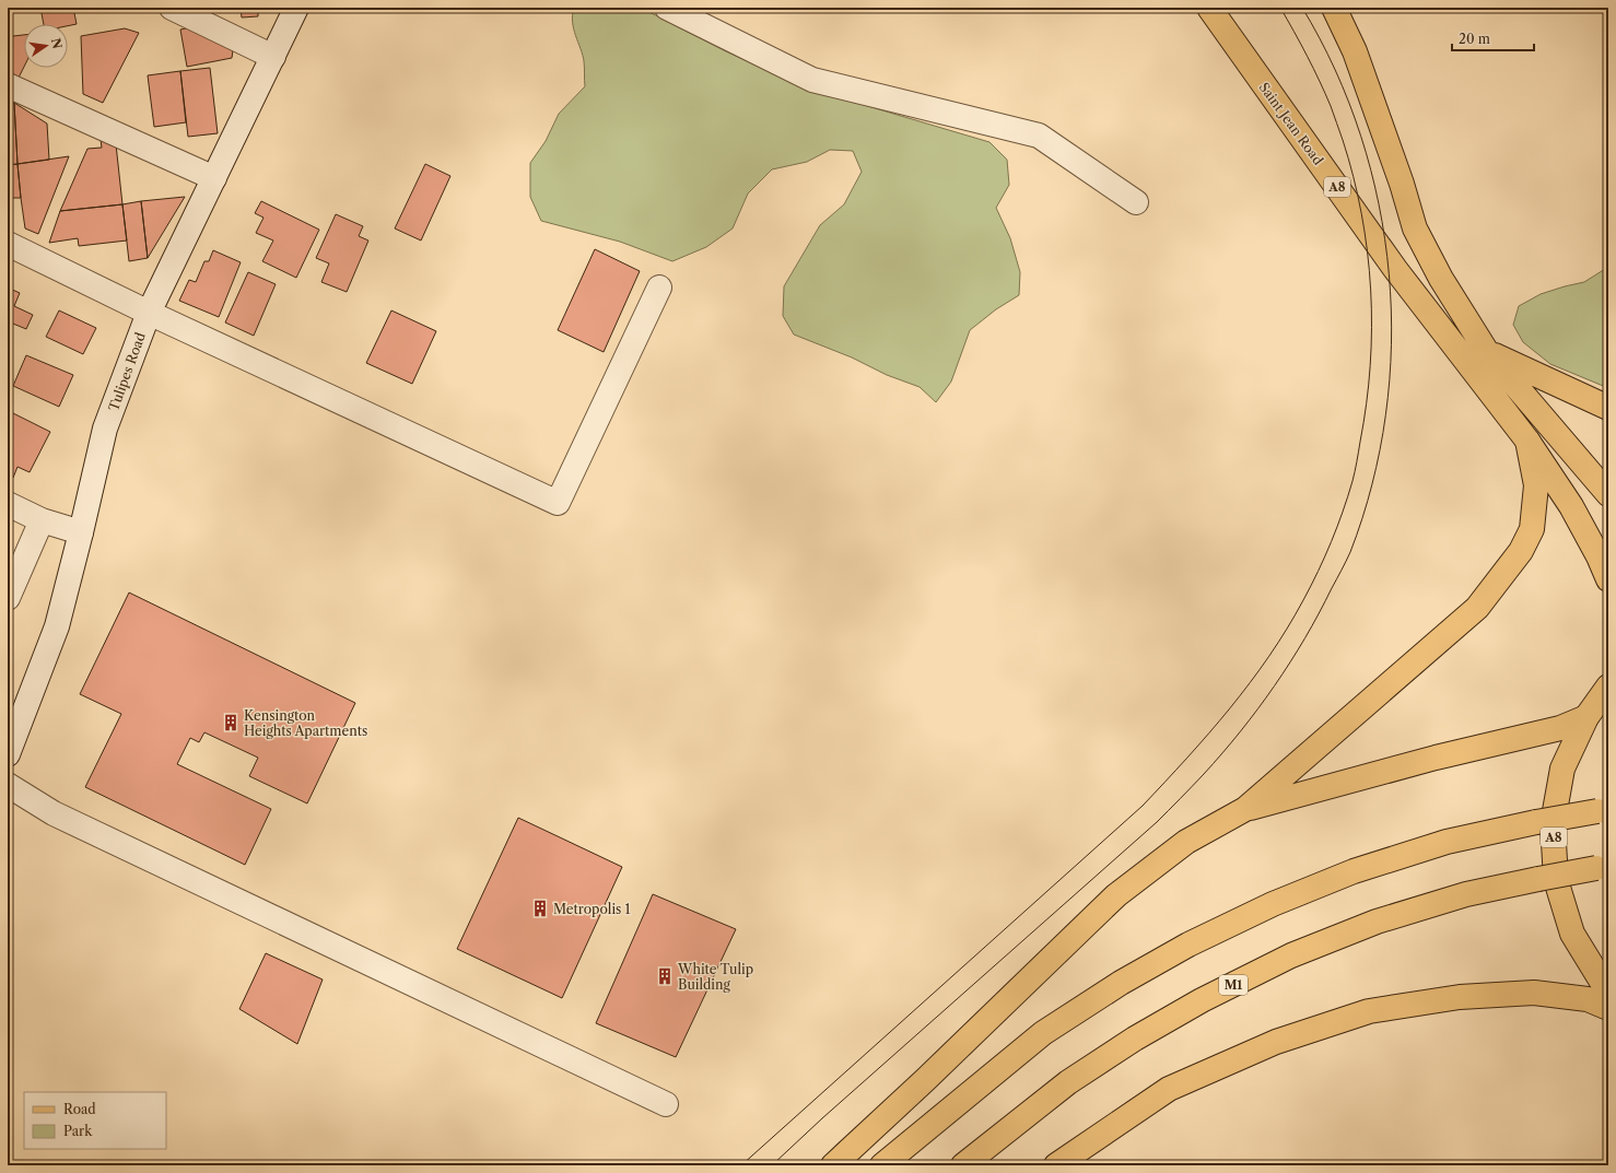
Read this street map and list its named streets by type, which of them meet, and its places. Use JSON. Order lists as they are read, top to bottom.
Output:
{
  "streets": {
    "main road": ["Saint Jean Road", "A8", "M1"],
    "street": ["Tulipes Road"]
  },
  "crossings": [
    ["Saint Jean Road", "A8"]
  ],
  "places": {
    "building": ["Kensington Heights Apartments", "Metropolis 1", "White Tulip Building"]
  },
  "legend": ["Road", "Park"],
  "scale_bar": "20 m",
  "north": "right"
}
